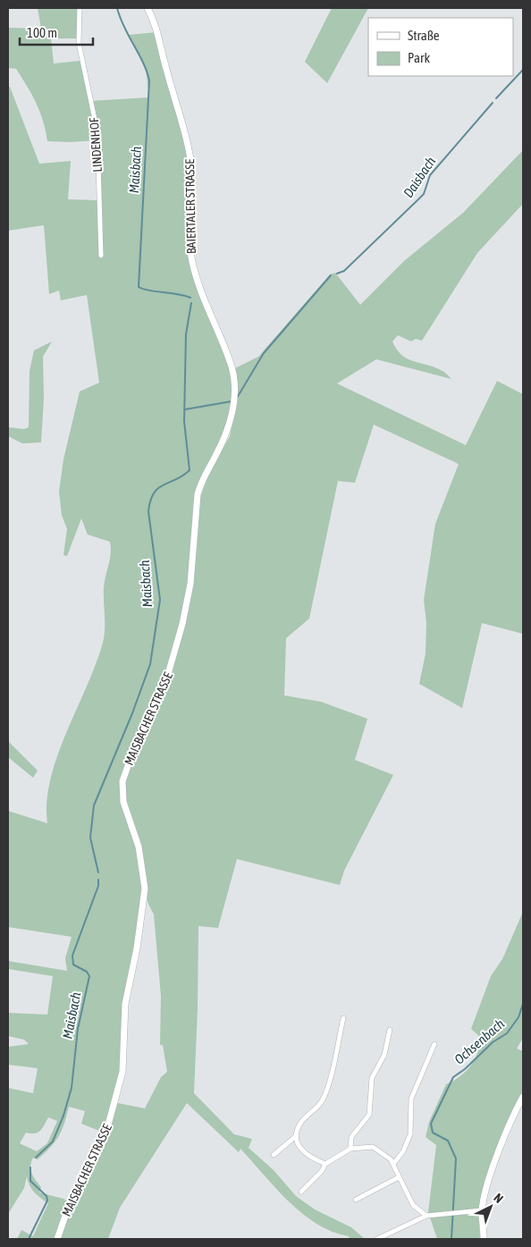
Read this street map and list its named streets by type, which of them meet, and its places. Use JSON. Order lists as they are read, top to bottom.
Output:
{
  "streets": {
    "street": ["LINDENHOF", "BAIERTALER STRASSE", "MAISBACHER STRASSE"]
  },
  "crossings": [
    ["BAIERTALER STRASSE", "MAISBACHER STRASSE"]
  ],
  "water": ["Maisbach", "Daisbach", "Ochsenbach"],
  "legend": ["Straße", "Park"],
  "scale_bar": "100 m",
  "north": "top right"
}
